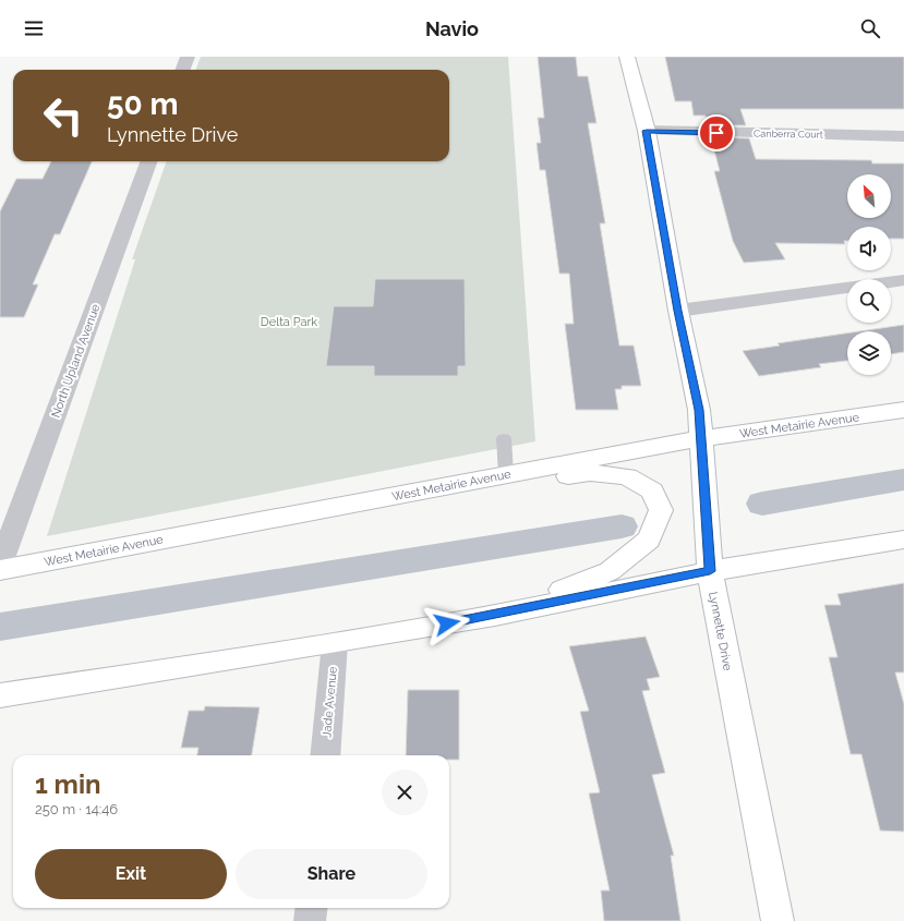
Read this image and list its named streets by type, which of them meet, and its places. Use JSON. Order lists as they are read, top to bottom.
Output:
{
  "streets": {
    "main road": ["West Metairie Avenue", "Lynnette Drive"],
    "street": ["Canberra Court", "North Upland Avenue", "Jade Avenue"]
  },
  "crossings": [
    ["Canberra Court", "Lynnette Drive"],
    ["West Metairie Avenue", "Lynnette Drive"]
  ],
  "parks": ["Delta Park"],
  "north": "top left",
  "page": {
    "header": "Navio",
    "turn": ["50 m", "Lynnette Drive"],
    "heading": ["1 min", "250 m · 14:46"],
    "buttons": ["Exit", "Share"]
  }
}
